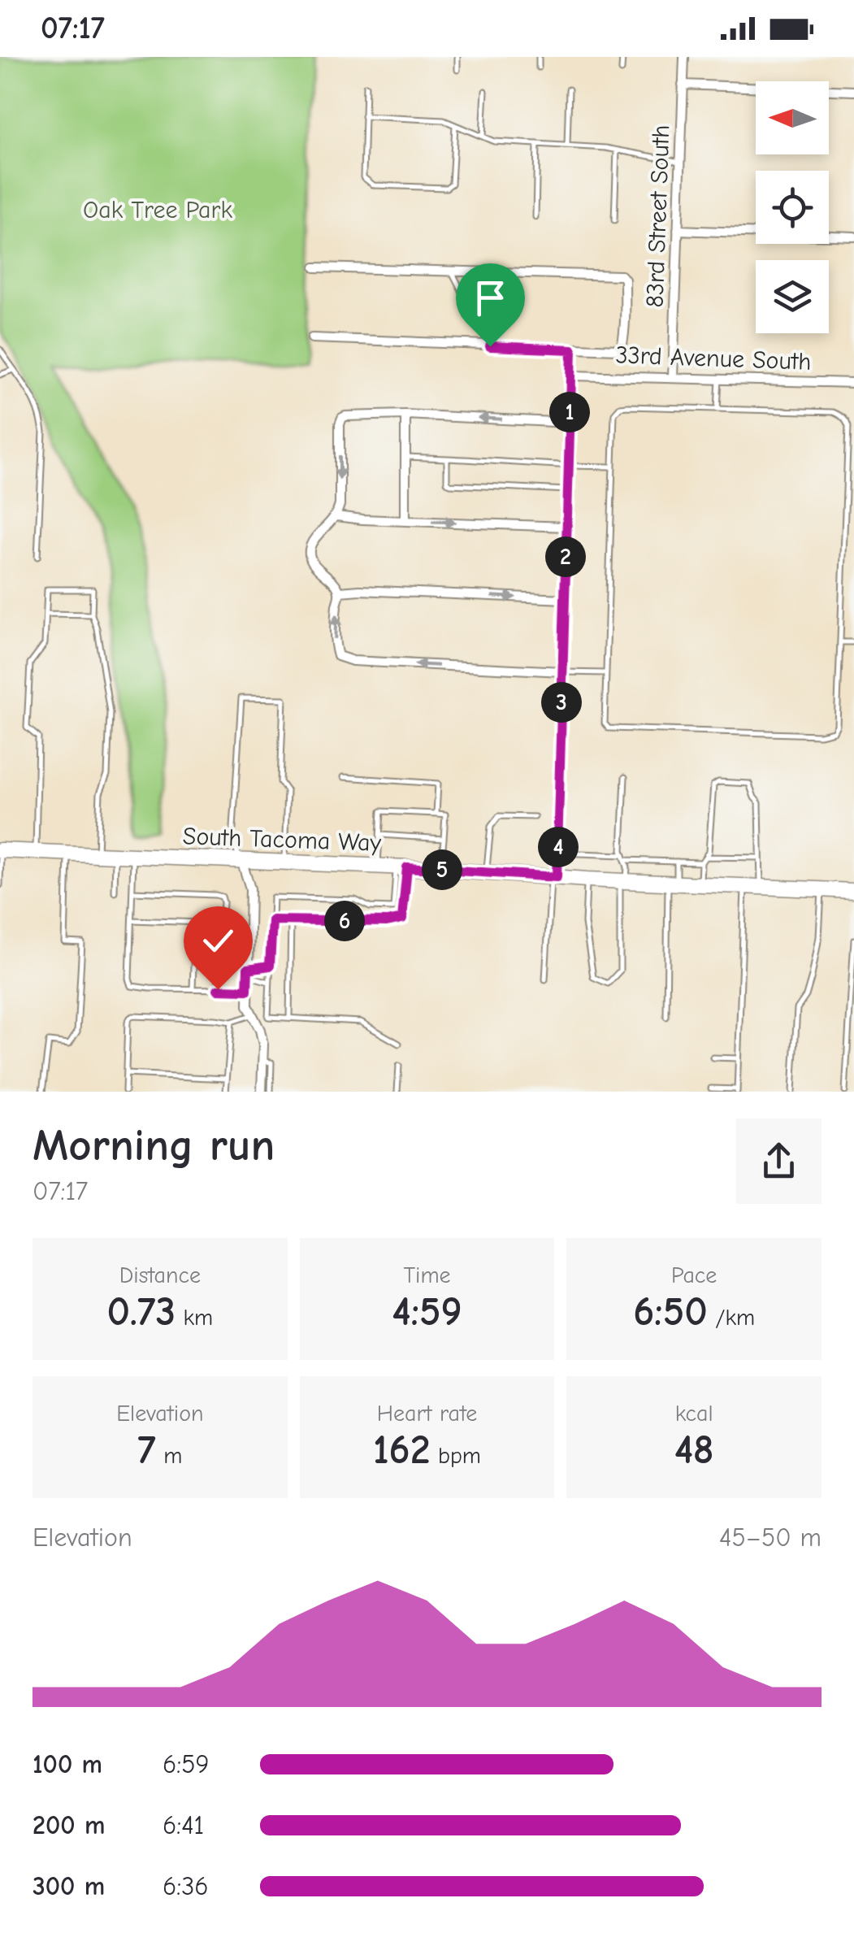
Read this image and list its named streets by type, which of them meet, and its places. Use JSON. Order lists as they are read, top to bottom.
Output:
{
  "streets": {
    "main road": ["South Tacoma Way"],
    "street": ["83rd Street South", "33rd Avenue South"]
  },
  "crossings": [
    ["83rd Street South", "33rd Avenue South"]
  ],
  "parks": ["Oak Tree Park"],
  "north": "left",
  "page": {
    "status": "07:17",
    "pins": [
      "1",
      "2",
      "3",
      "4",
      "5",
      "6"
    ],
    "heading": ["Morning run", "07:17"],
    "stats": [
      ["Distance", "0.73 km"],
      ["Time", "4:59"],
      ["Pace", "6:50 /km"],
      ["Elevation", "7 m"],
      ["Heart rate", "162 bpm"],
      ["kcal", "48"]
    ],
    "chart": ["Elevation", "45–50 m"],
    "list": [
      {
        "name": "100 m",
        "note": "6:59"
      },
      {
        "name": "200 m",
        "note": "6:41"
      },
      {
        "name": "300 m",
        "note": "6:36"
      }
    ]
  }
}
